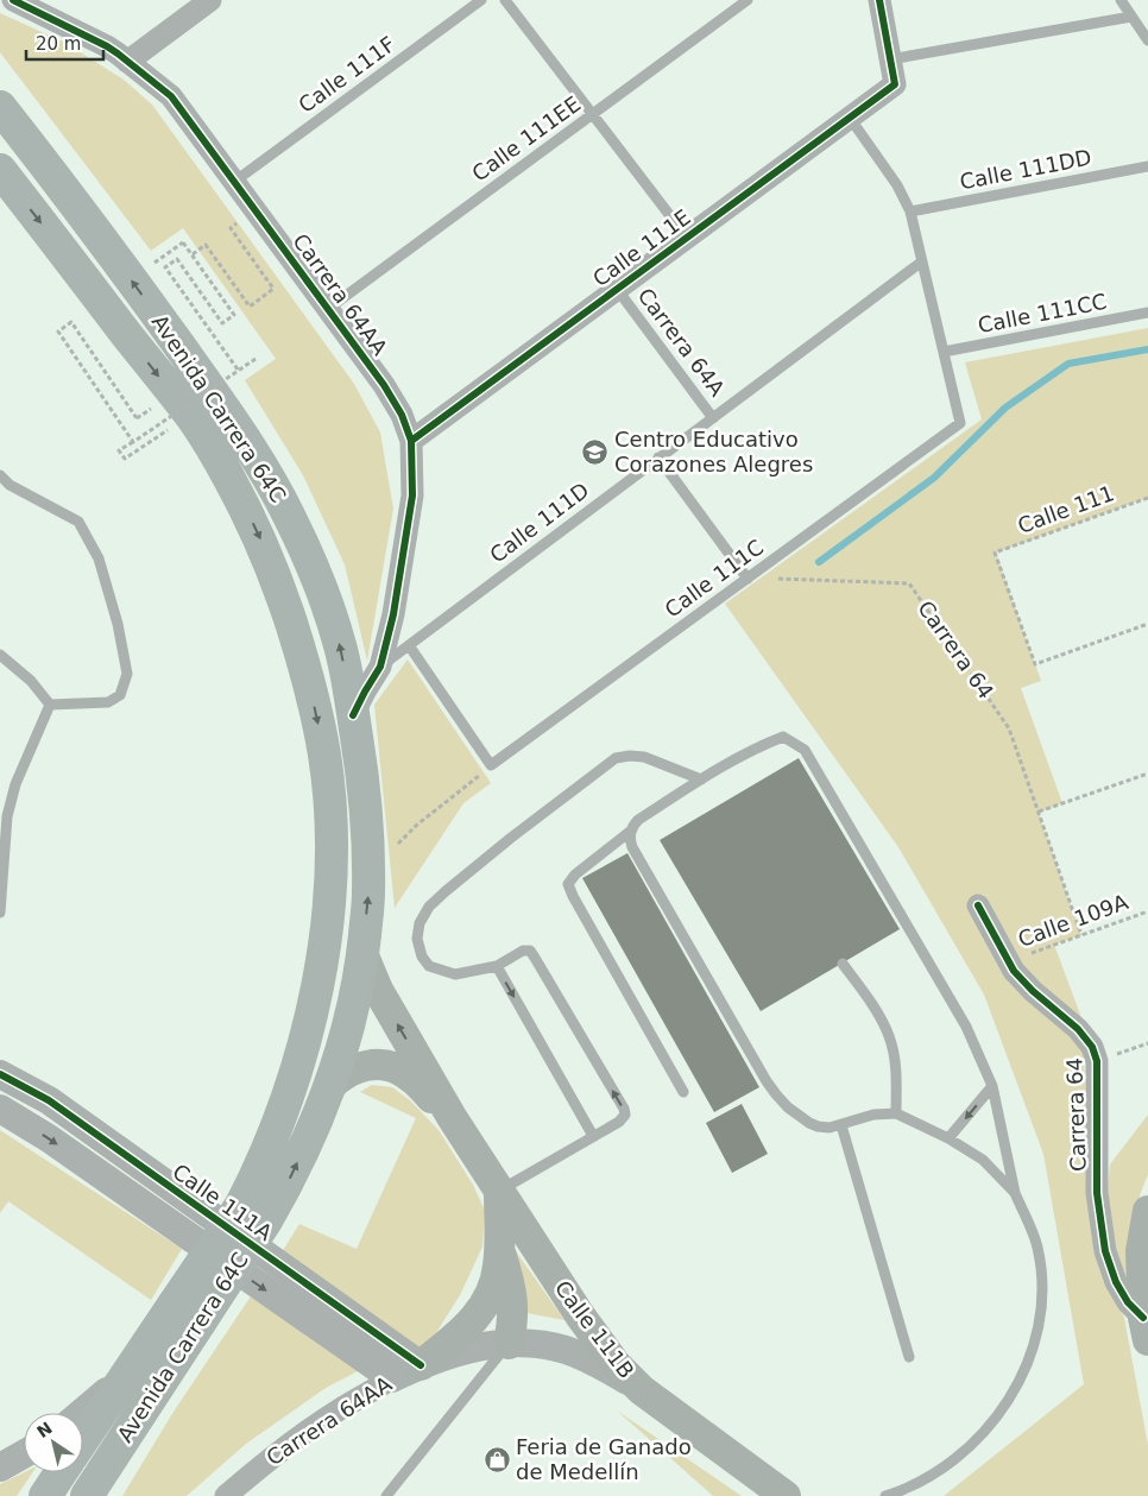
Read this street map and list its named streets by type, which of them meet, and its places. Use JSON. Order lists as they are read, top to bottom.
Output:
{
  "streets": {
    "main road": ["Avenida Carrera 64C", "Calle 111B"],
    "street": [
      "Calle 111E",
      "Carrera 64AA",
      "Carrera 64",
      "Calle 111A"
    ],
    "lane": [
      "Calle 111F",
      "Calle 111EE",
      "Calle 111DD",
      "Calle 111CC",
      "Carrera 64A",
      "Calle 111D",
      "Calle 111C"
    ],
    "path": ["Calle 111", "Calle 109A"]
  },
  "crossings": [
    ["Calle 111F", "Carrera 64AA"],
    ["Calle 111EE", "Carrera 64AA"],
    ["Calle 111E", "Carrera 64AA"],
    ["Calle 111E", "Carrera 64A"],
    ["Carrera 64AA", "Avenida Carrera 64C"],
    ["Carrera 64AA", "Calle 111D"],
    ["Carrera 64AA", "Calle 111A"],
    ["Carrera 64AA", "Calle 111B"],
    ["Calle 111CC", "Calle 111C"],
    ["Carrera 64A", "Calle 111D"],
    ["Avenida Carrera 64C", "Calle 111B"],
    ["Calle 111C", "Carrera 64"],
    ["Carrera 64", "Calle 109A"]
  ],
  "places": {
    "school or university": ["Centro Educativo Corazones Alegres"],
    "shop": ["Feria de Ganado de Medellín"]
  },
  "scale_bar": "20 m",
  "north": "top left"
}
